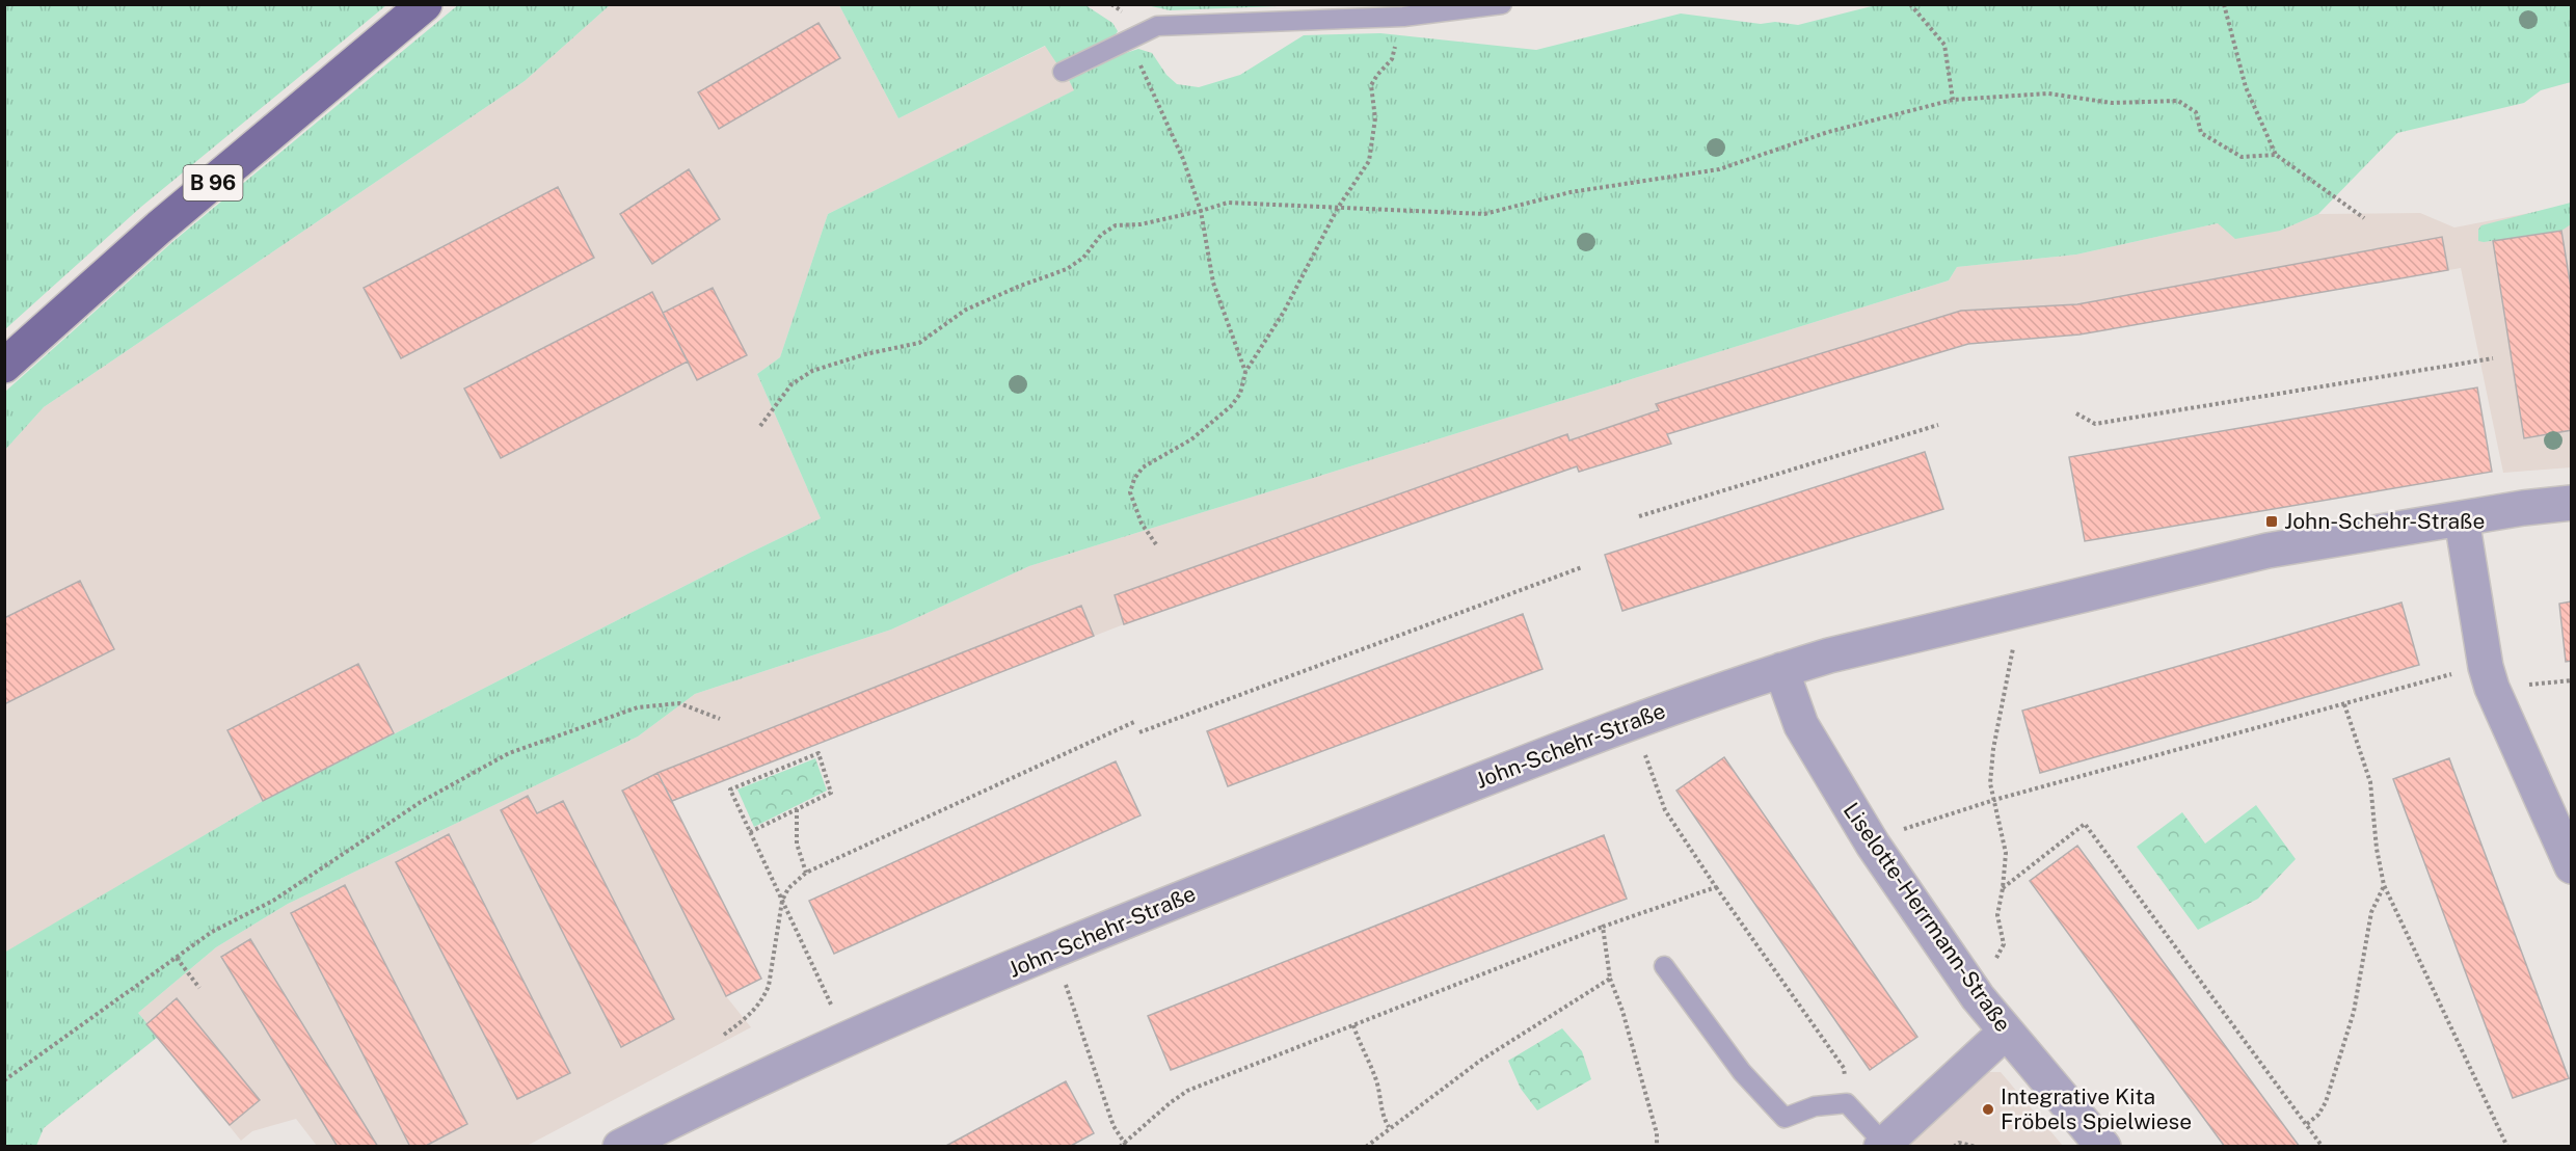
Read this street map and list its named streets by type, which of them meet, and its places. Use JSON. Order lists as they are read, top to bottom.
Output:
{
  "streets": {
    "main road": ["B 96"],
    "street": ["John-Schehr-Straße", "Liselotte-Herrmann-Straße"]
  },
  "crossings": [
    ["John-Schehr-Straße", "Liselotte-Herrmann-Straße"]
  ],
  "places": {
    "transit": ["John-Schehr-Straße"],
    "other": ["Integrative Kita Fröbels Spielwiese"]
  }
}
